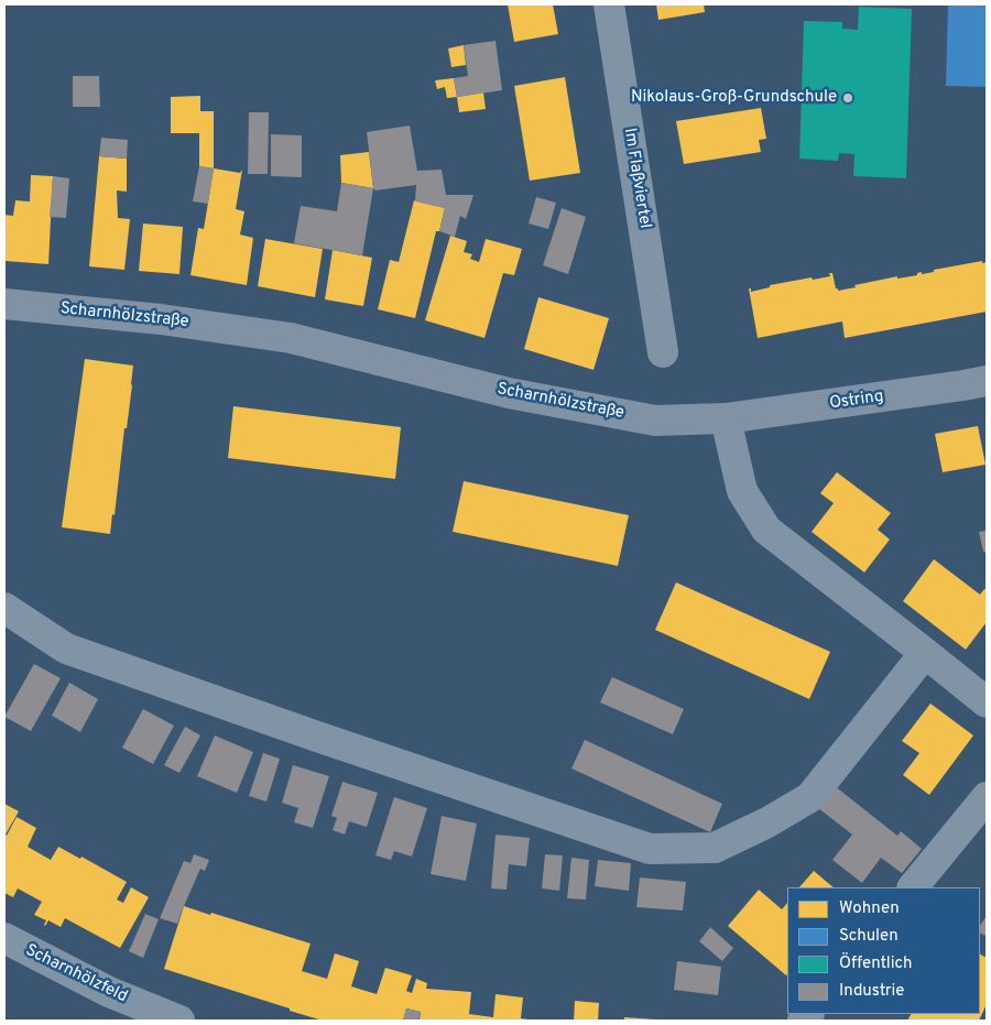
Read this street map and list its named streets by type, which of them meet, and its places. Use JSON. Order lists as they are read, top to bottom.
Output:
{
  "streets": {
    "main road": ["Scharnhölzstraße", "Ostring"],
    "street": ["Im Flaßviertel", "Scharnhölzfeld"]
  },
  "crossings": [
    ["Scharnhölzstraße", "Ostring"]
  ],
  "places": ["Nikolaus-Groß-Grundschule"],
  "legend": [
    "Wohnen",
    "Schulen",
    "Öffentlich",
    "Industrie"
  ]
}
